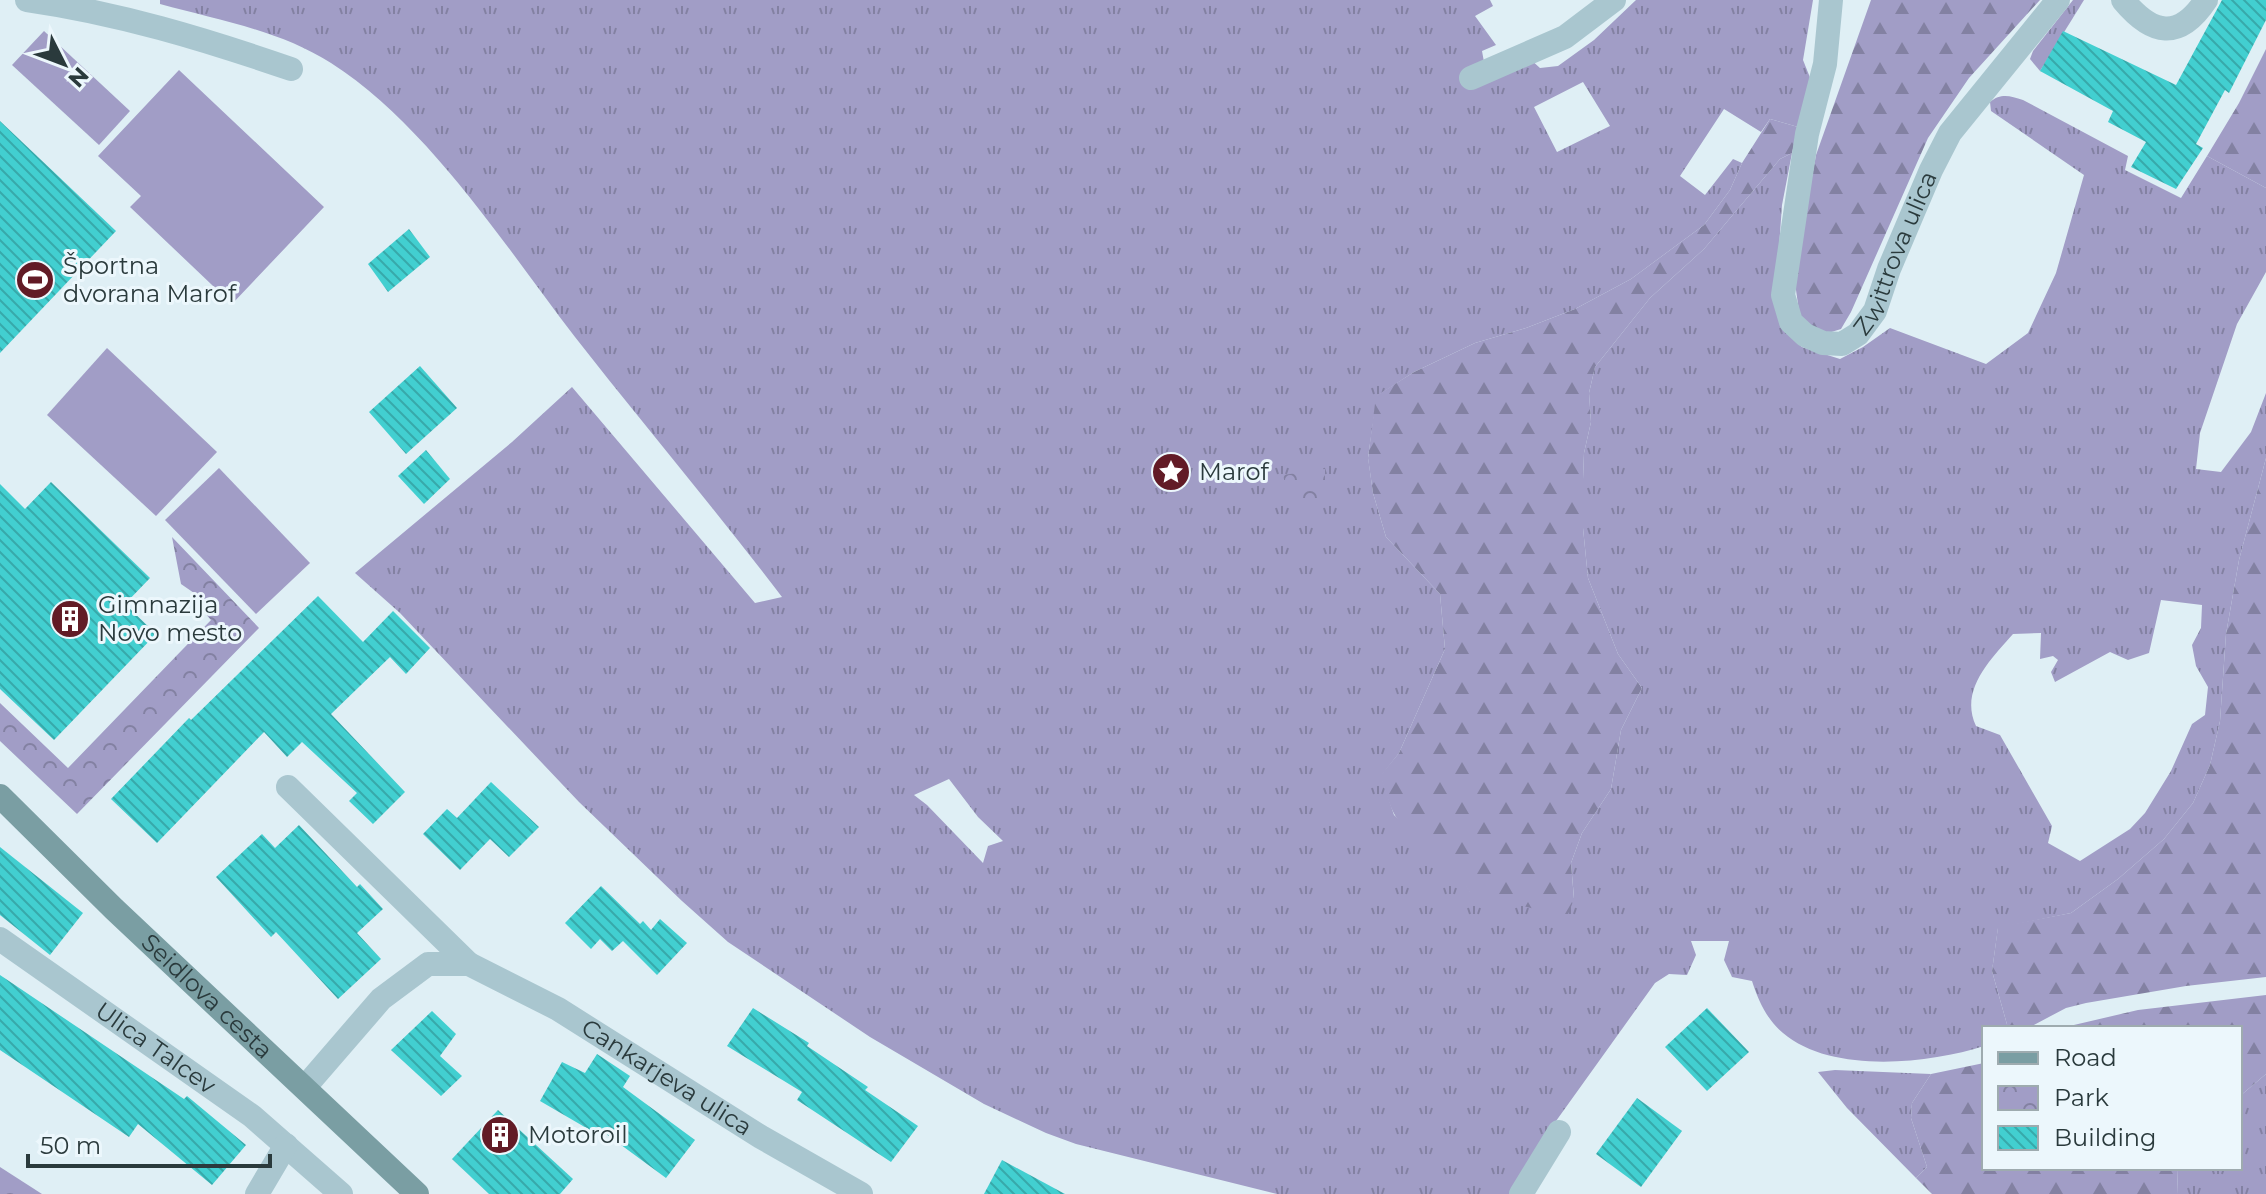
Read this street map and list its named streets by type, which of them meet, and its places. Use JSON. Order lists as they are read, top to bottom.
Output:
{
  "streets": {
    "street": [
      "Zwittrova ulica",
      "Seidlova cesta",
      "Ulica Talcev",
      "Cankarjeva ulica"
    ]
  },
  "crossings": [
    ["Seidlova cesta", "Cankarjeva ulica"]
  ],
  "places": {
    "sports": ["Športna dvorana Marof"],
    "place": ["Marof"],
    "building": ["Gimnazija Novo mesto", "Motoroil"]
  },
  "legend": ["Road", "Park", "Building"],
  "scale_bar": "50 m",
  "north": "bottom right"
}
